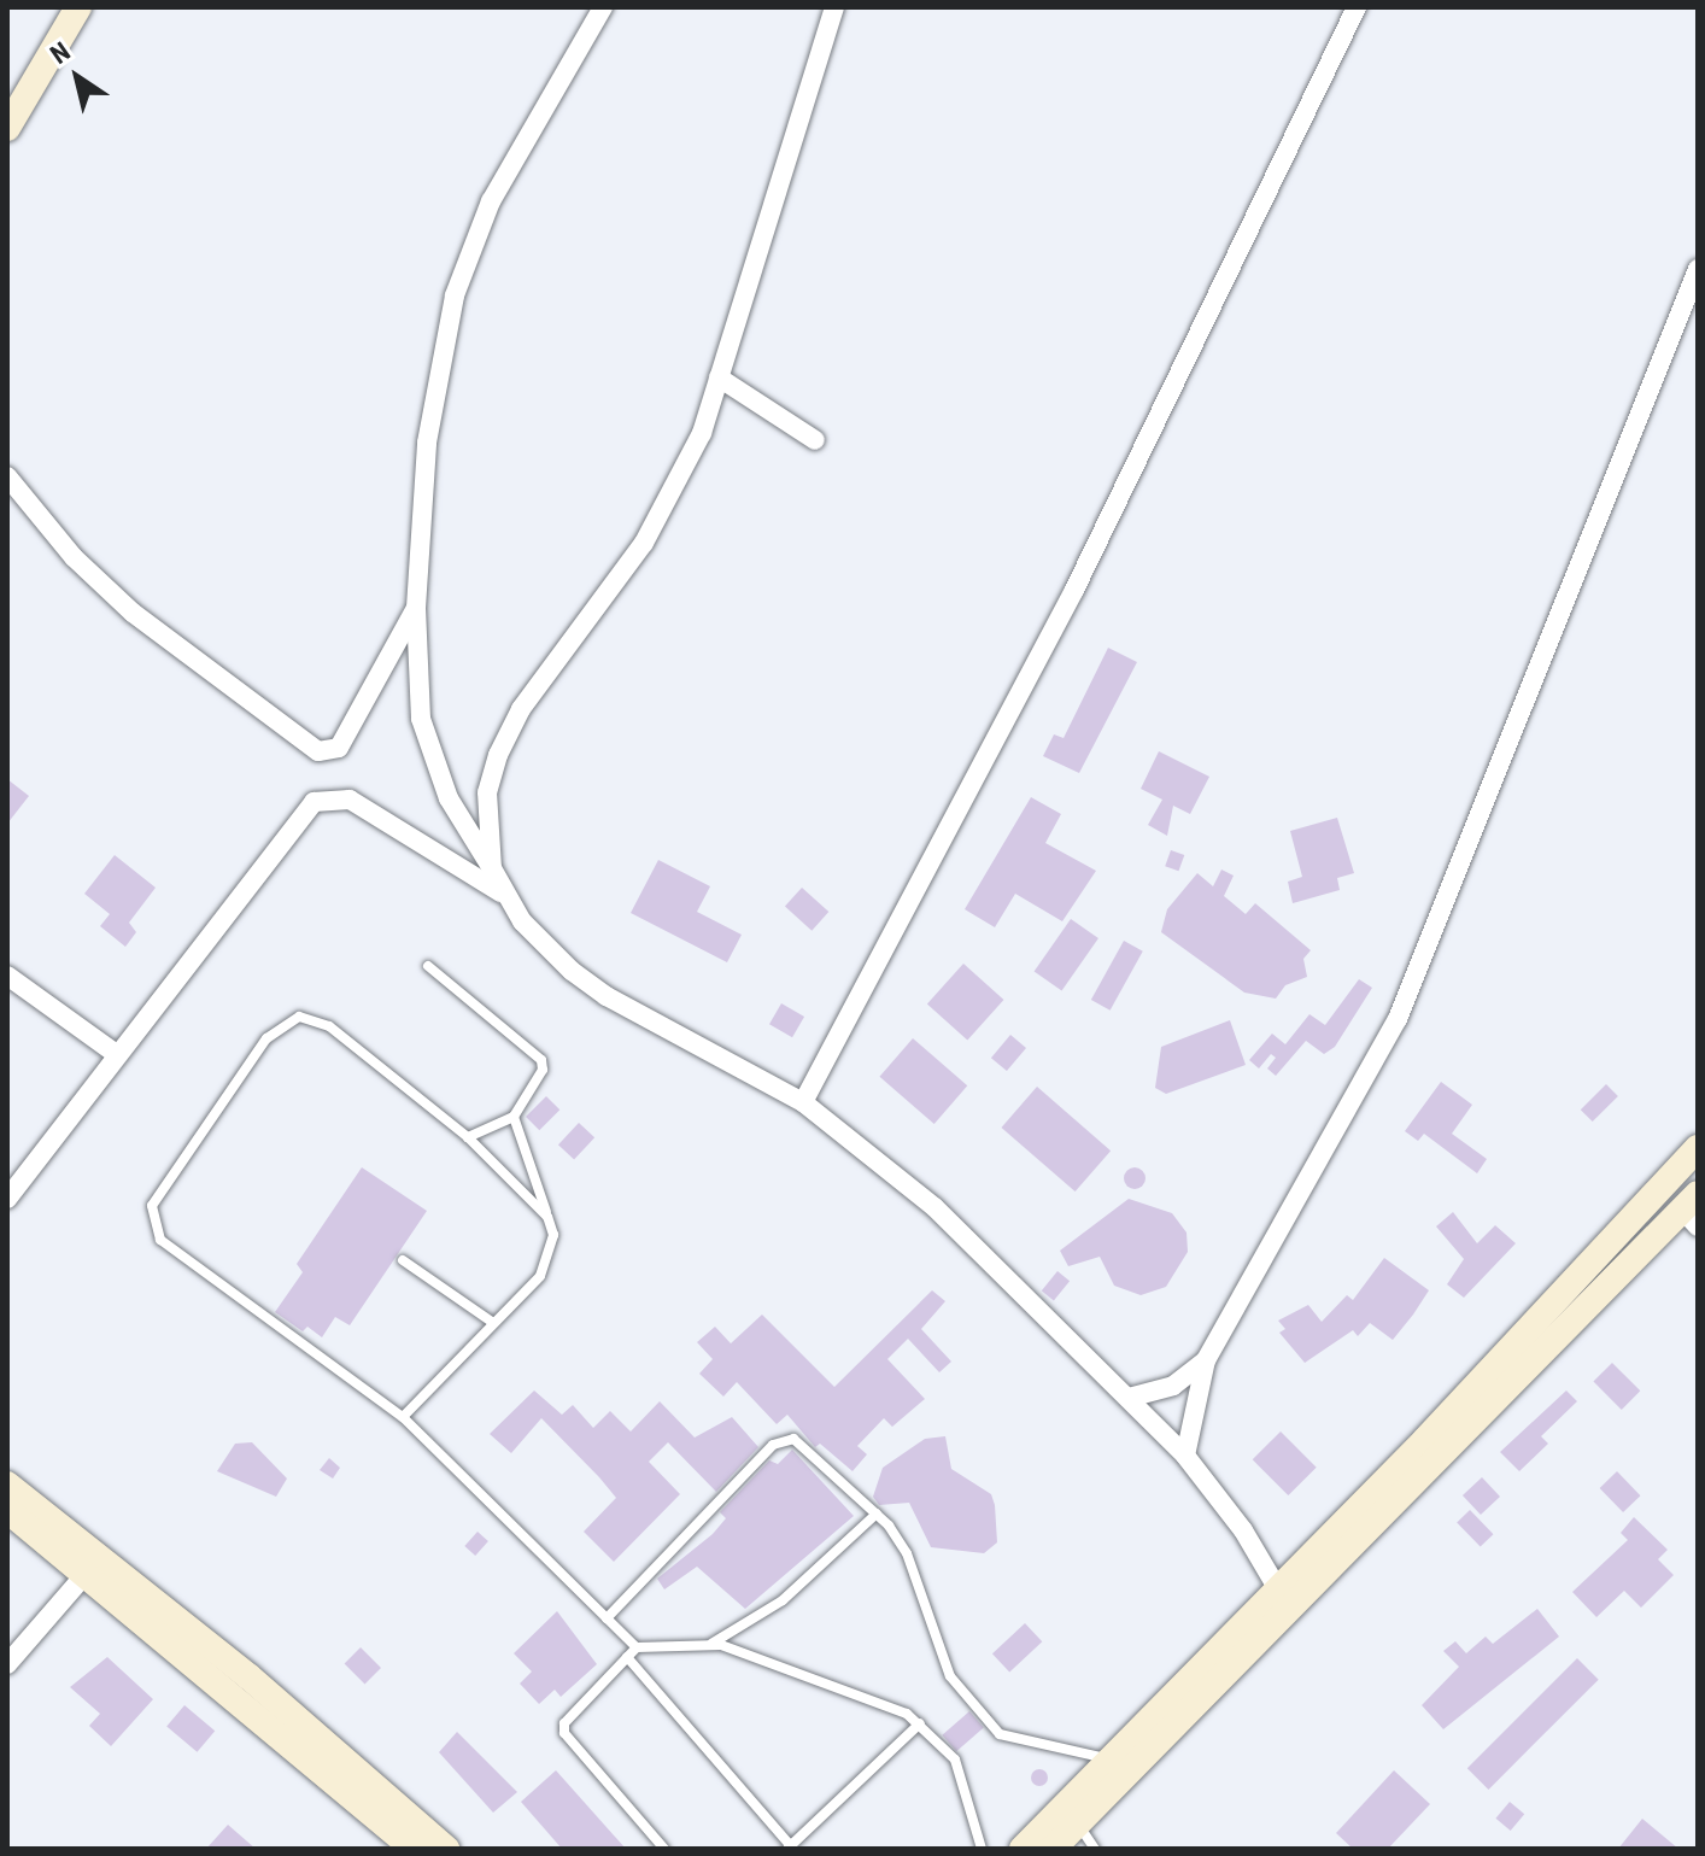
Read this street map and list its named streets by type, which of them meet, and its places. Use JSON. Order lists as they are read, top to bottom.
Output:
{
  "north": "top left"
}
